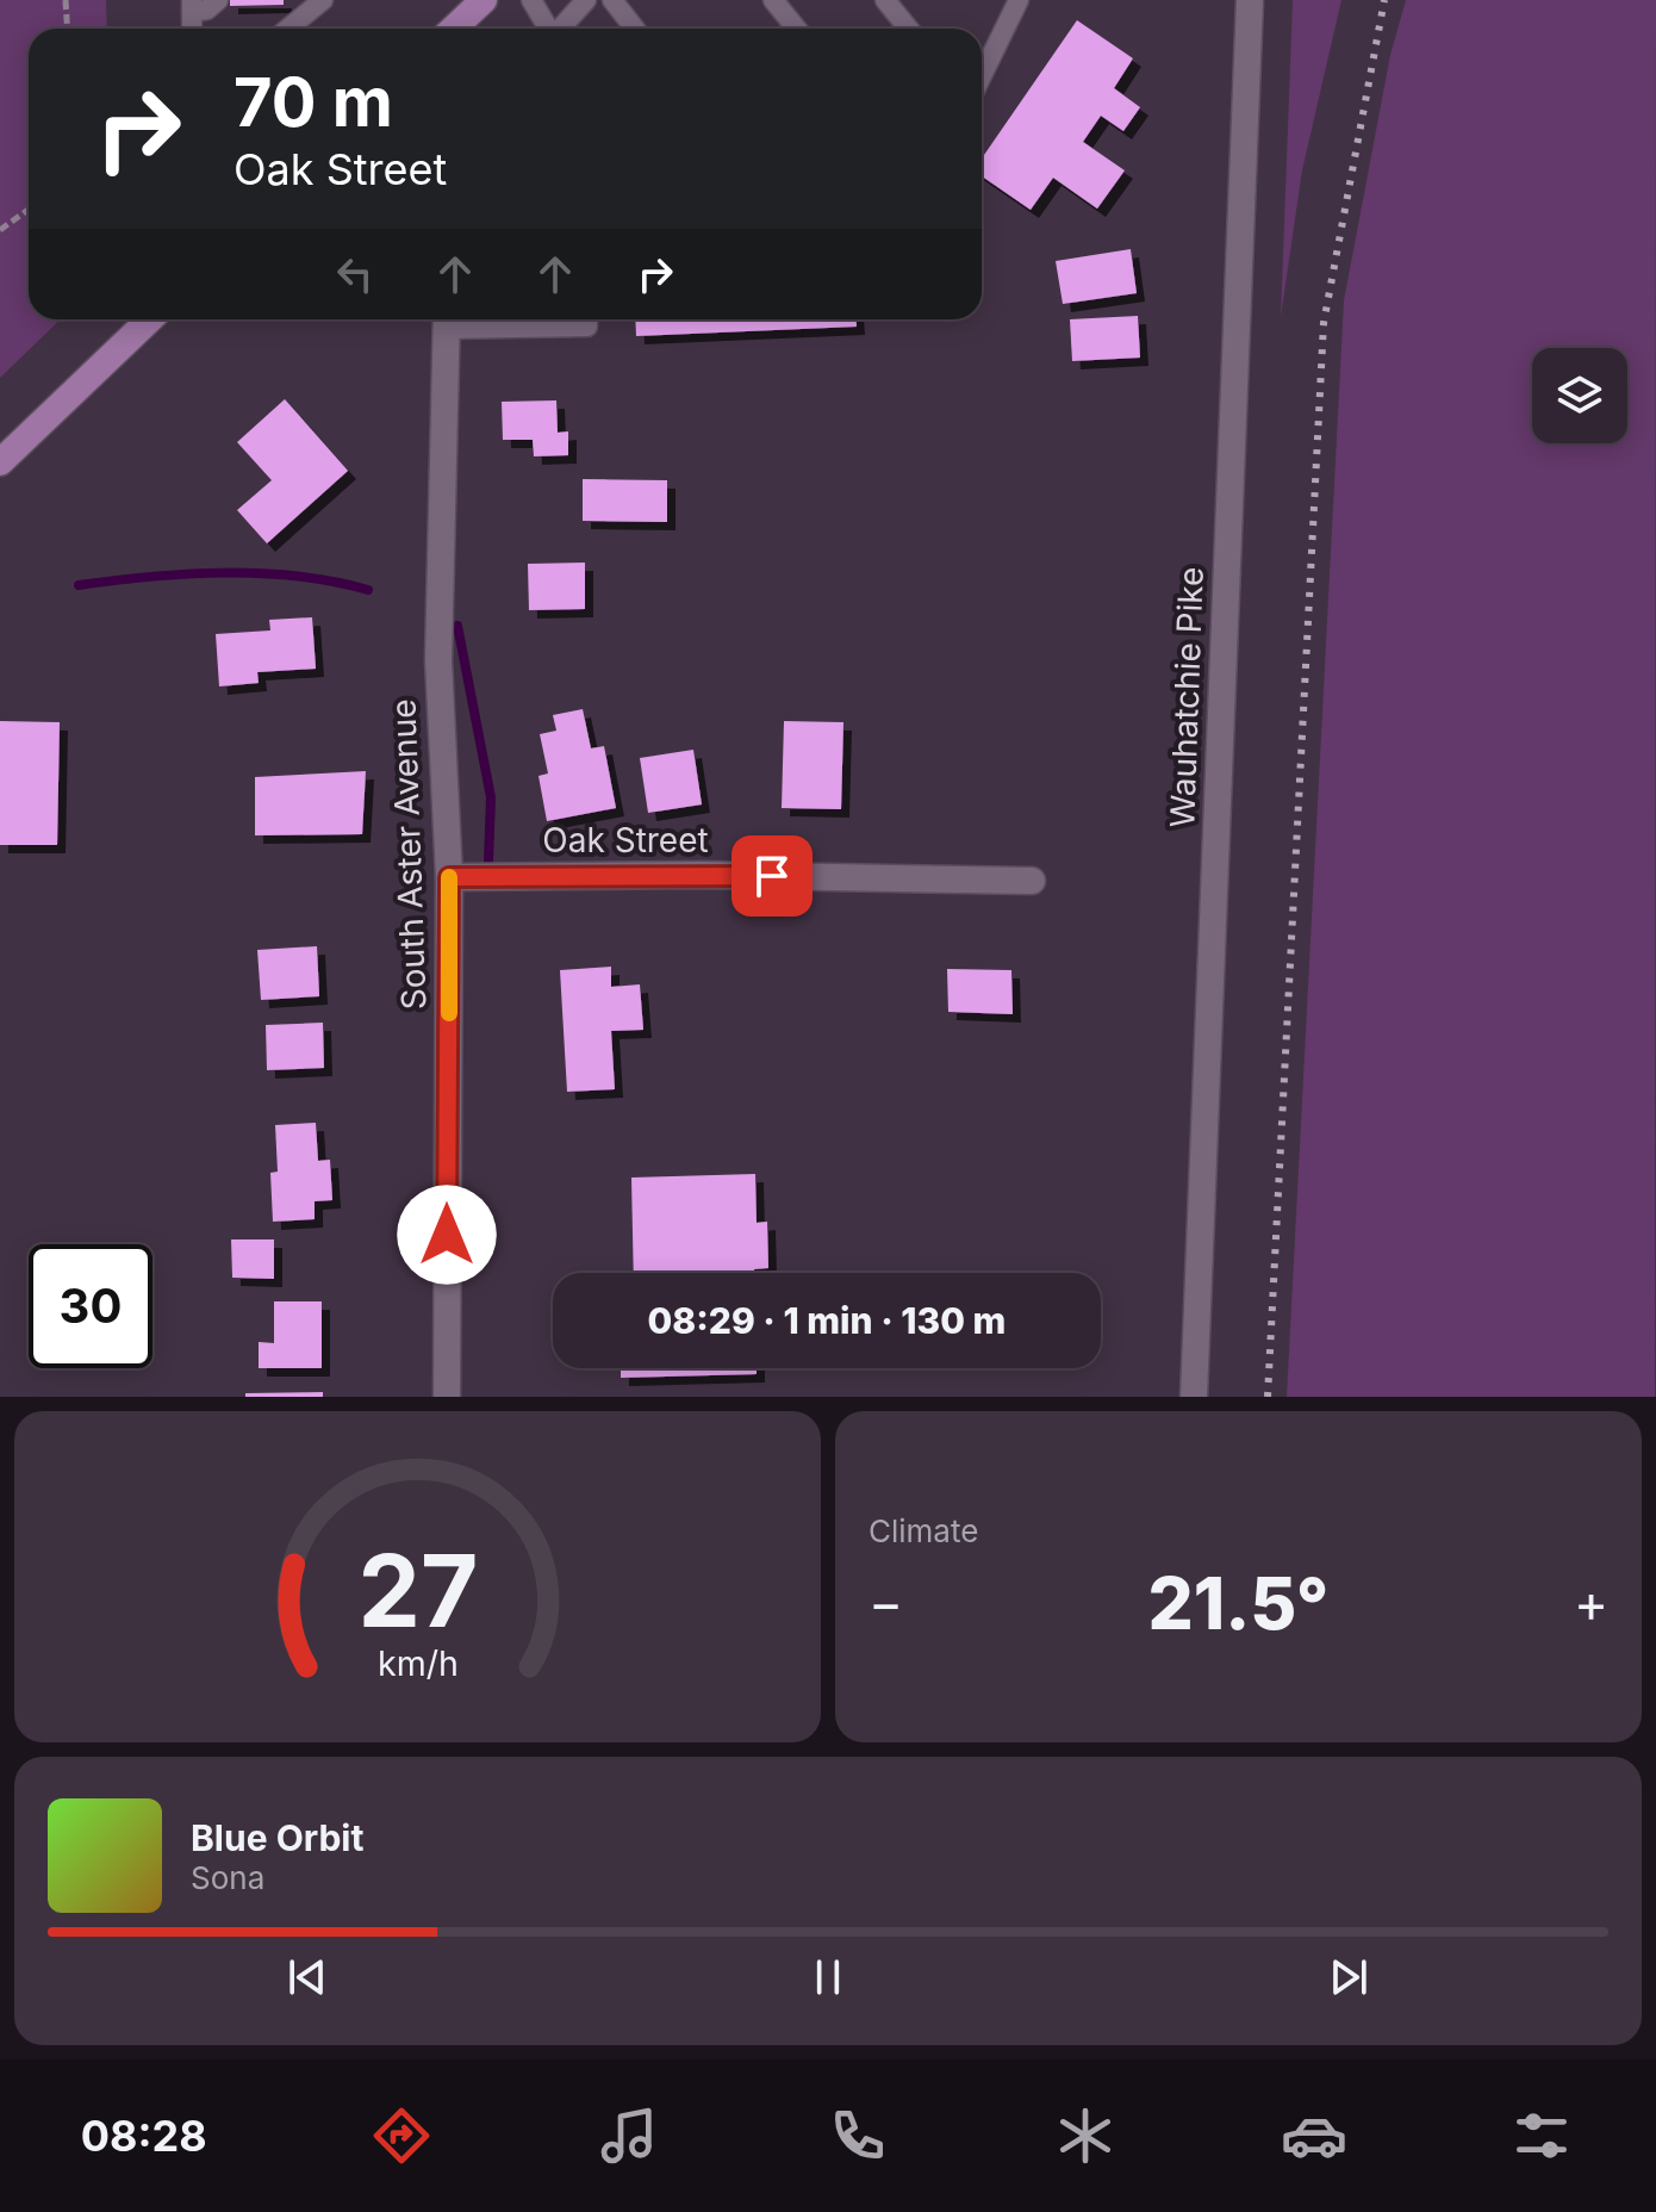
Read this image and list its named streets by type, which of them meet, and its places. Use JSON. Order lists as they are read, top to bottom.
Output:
{
  "streets": {
    "street": ["Wauhatchie Pike", "Oak Street", "South Aster Avenue"]
  },
  "crossings": [
    ["Oak Street", "South Aster Avenue"]
  ],
  "page": {
    "turn": ["70 m", "Oak Street"],
    "limit": "30",
    "trip": "08:29 · 1 min · 130 m",
    "tile": "Climate",
    "heat": ["−", "21.5°", "+"],
    "song": ["Blue Orbit", "Sona"],
    "tabs": "08:28",
    "gauge": ["27", "km/h"]
  }
}
